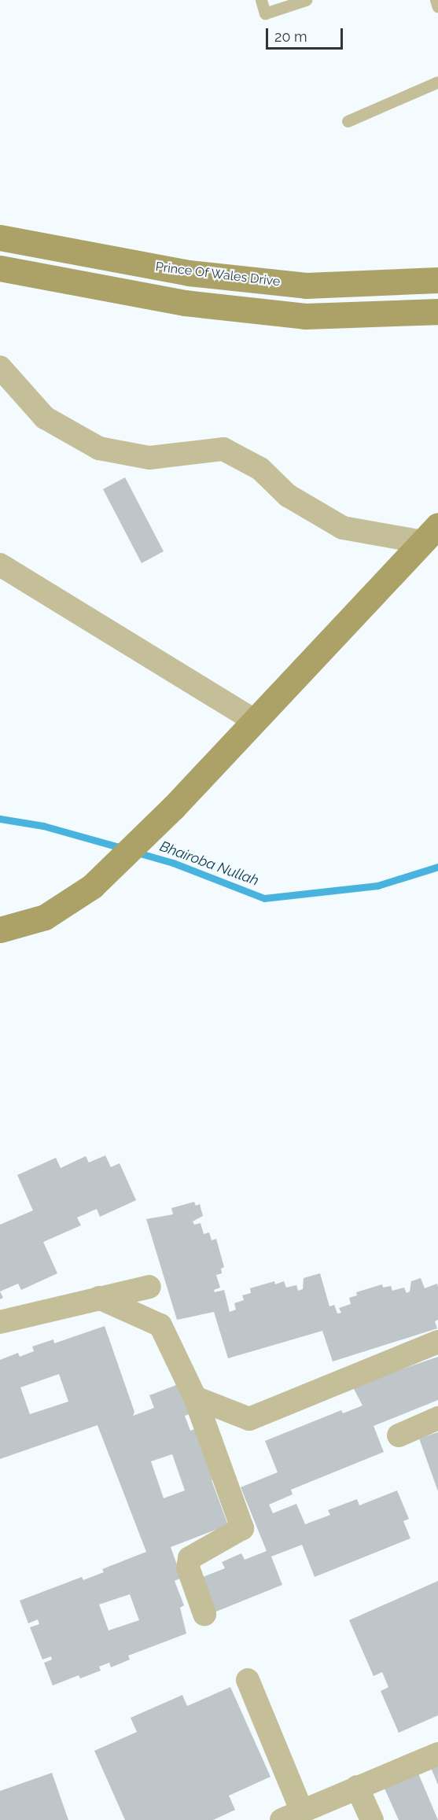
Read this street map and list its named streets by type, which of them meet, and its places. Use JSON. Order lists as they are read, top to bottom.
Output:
{
  "streets": {
    "street": ["Prince Of Wales Drive"]
  },
  "water": ["Bhairoba Nullah"],
  "scale_bar": "20 m"
}
